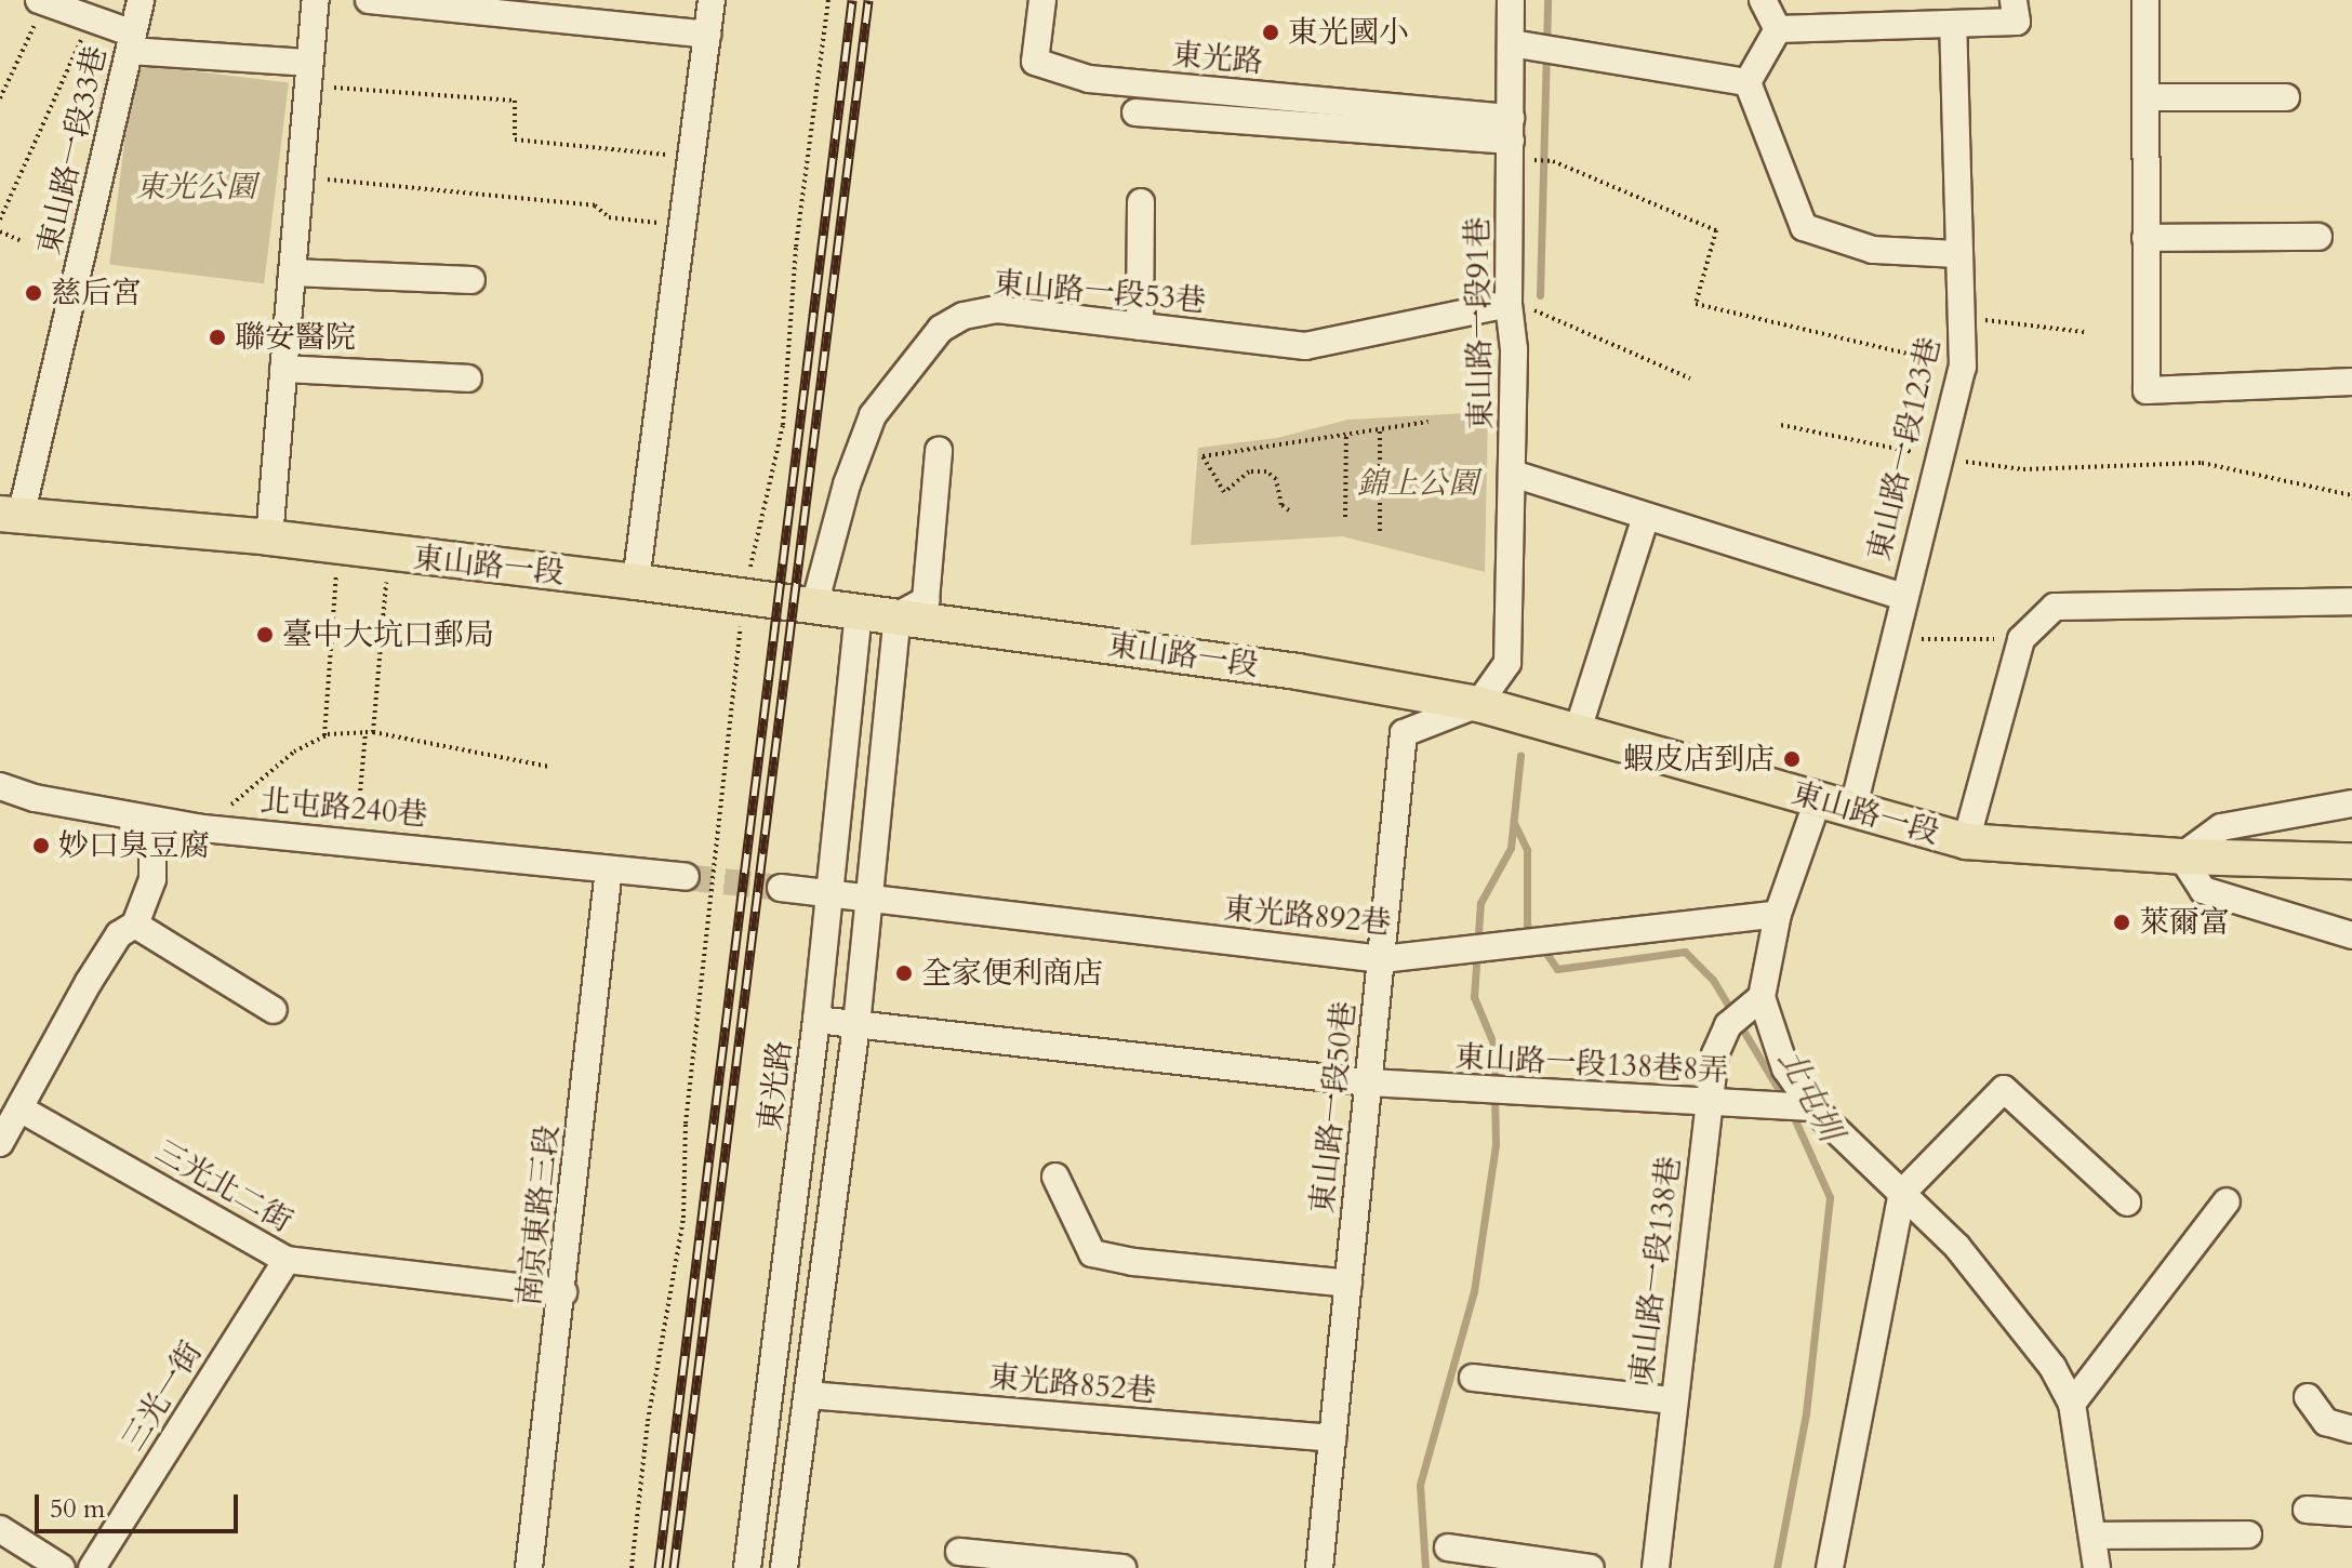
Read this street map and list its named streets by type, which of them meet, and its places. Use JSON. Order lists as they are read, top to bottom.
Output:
{
  "streets": {
    "main road": ["東山路一段"],
    "street": [
      "東光路",
      "東山路一段33巷",
      "東山路一段53巷",
      "東山路一段91巷",
      "東山路一段123巷",
      "北屯路240巷",
      "東光路892巷",
      "東山路一段138巷8弄",
      "東山路一段50巷",
      "三光北二街",
      "南京東路三段",
      "東山路一段138巷",
      "東光路852巷",
      "三光一街"
    ]
  },
  "crossings": [
    ["東光路", "東山路一段91巷"],
    ["東光路", "東山路一段"],
    ["東光路", "東光路892巷"],
    ["東光路", "東山路一段138巷8弄"],
    ["東山路一段33巷", "東山路一段"],
    ["東山路一段53巷", "東山路一段91巷"],
    ["東山路一段53巷", "東山路一段"],
    ["東山路一段91巷", "東山路一段"],
    ["東山路一段91巷", "東山路一段50巷"],
    ["東山路一段123巷", "東山路一段"],
    ["東山路一段", "東山路一段50巷"],
    ["北屯路240巷", "南京東路三段"],
    ["東光路892巷", "東山路一段50巷"],
    ["東山路一段138巷8弄", "東山路一段50巷"],
    ["東山路一段138巷8弄", "東山路一段138巷"],
    ["東山路一段50巷", "東光路852巷"],
    ["三光北二街", "南京東路三段"],
    ["三光北二街", "三光一街"]
  ],
  "water": ["北屯圳"],
  "parks": ["東光公園", "錦上公園"],
  "places": [
    "東光國小",
    "慈后宮",
    "聯安醫院",
    "臺中大坑口郵局",
    "蝦皮店到店",
    "妙口臭豆腐",
    "萊爾富",
    "全家便利商店"
  ],
  "scale_bar": "50 m"
}
